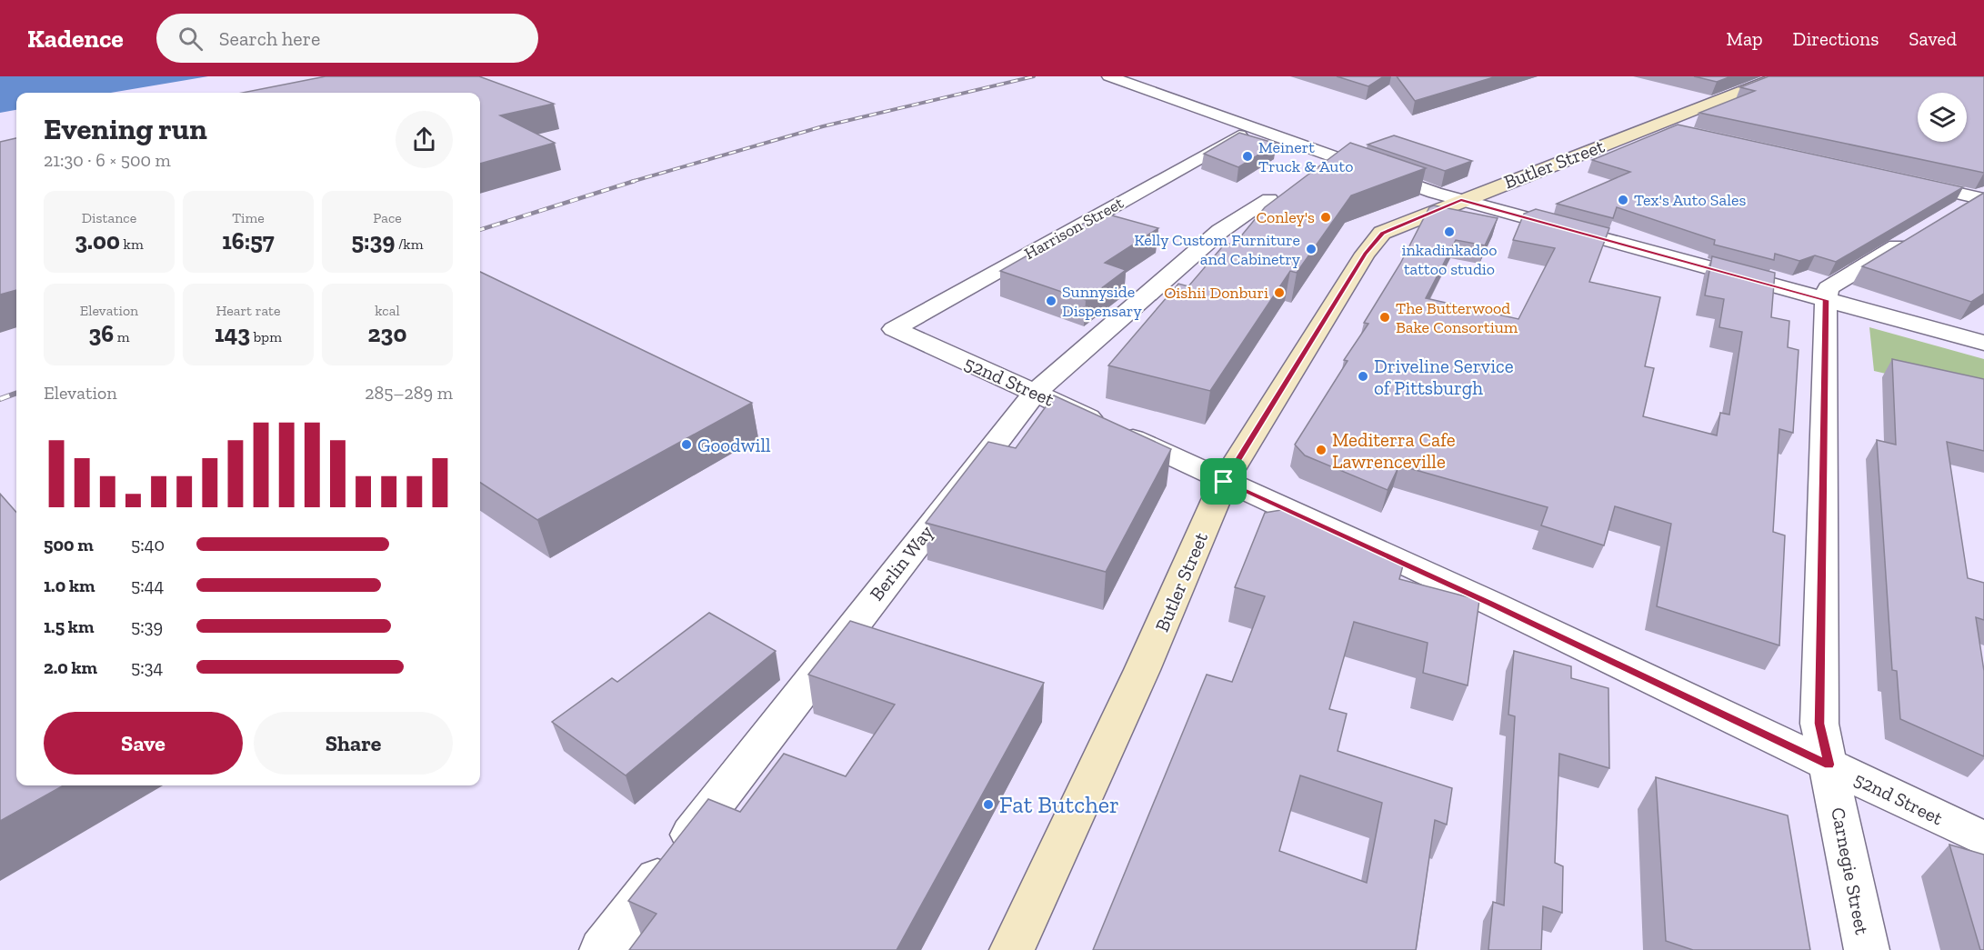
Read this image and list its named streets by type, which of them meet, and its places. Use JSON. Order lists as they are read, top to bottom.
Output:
{
  "streets": {
    "main road": ["Butler Street"],
    "street": [
      "Harrison Street",
      "52nd Street",
      "Berlin Way",
      "Carnegie Street"
    ]
  },
  "crossings": [
    ["Butler Street", "52nd Street"],
    ["Harrison Street", "52nd Street"],
    ["52nd Street", "Berlin Way"],
    ["52nd Street", "Carnegie Street"]
  ],
  "places": [
    "Meinert Truck & Auto",
    "Tex's Auto Sales",
    "Conley's",
    "inkadinkadoo tattoo studio",
    "Kelly Custom Furniture and Cabinetry",
    "Oishii Donburi",
    "Sunnyside Dispensary",
    "The Butterwood Bake Consortium",
    "Driveline Service of Pittsburgh",
    "Goodwill",
    "Mediterra Cafe Lawrenceville",
    "Fat Butcher"
  ],
  "page": {
    "header": "Kadence",
    "search": "Search here",
    "nav": ["Map", "Directions", "Saved"],
    "heading": ["Evening run", "21:30 · 6 × 500 m"],
    "stats": [
      ["Distance", "3.00 km"],
      ["Time", "16:57"],
      ["Pace", "5:39 /km"],
      ["Elevation", "36 m"],
      ["Heart rate", "143 bpm"],
      ["kcal", "230"]
    ],
    "chart": ["Elevation", "285–289 m"],
    "list": [
      {
        "name": "500 m",
        "note": "5:40"
      },
      {
        "name": "1.0 km",
        "note": "5:44"
      },
      {
        "name": "1.5 km",
        "note": "5:39"
      },
      {
        "name": "2.0 km",
        "note": "5:34"
      }
    ],
    "buttons": ["Save", "Share"]
  }
}
